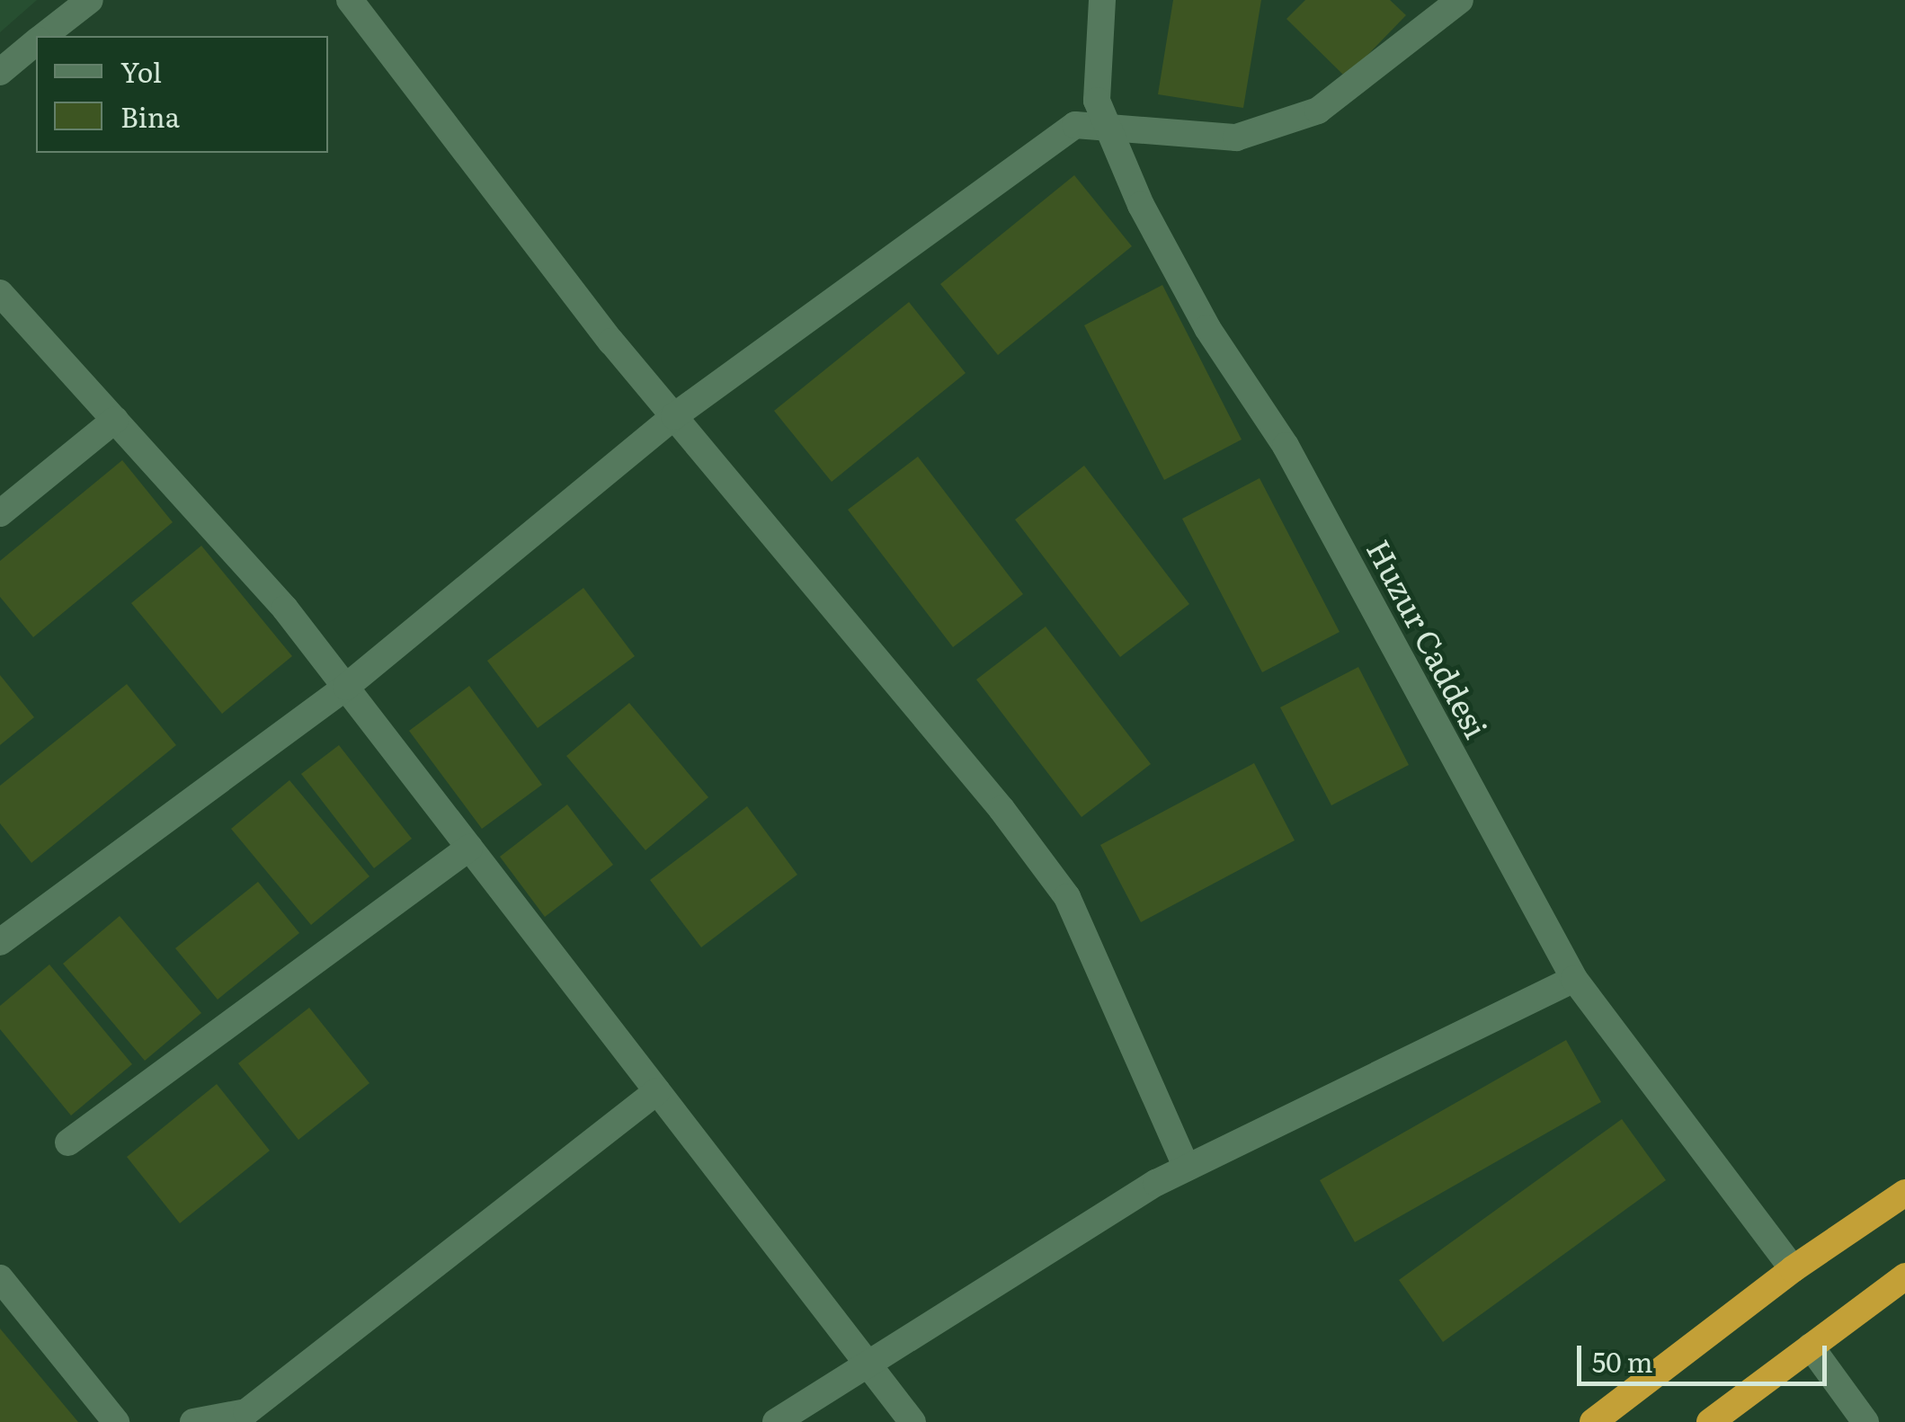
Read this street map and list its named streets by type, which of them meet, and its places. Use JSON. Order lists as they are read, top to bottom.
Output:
{
  "streets": {
    "street": ["Huzur Caddesi"]
  },
  "legend": ["Yol", "Bina"],
  "scale_bar": "50 m"
}
